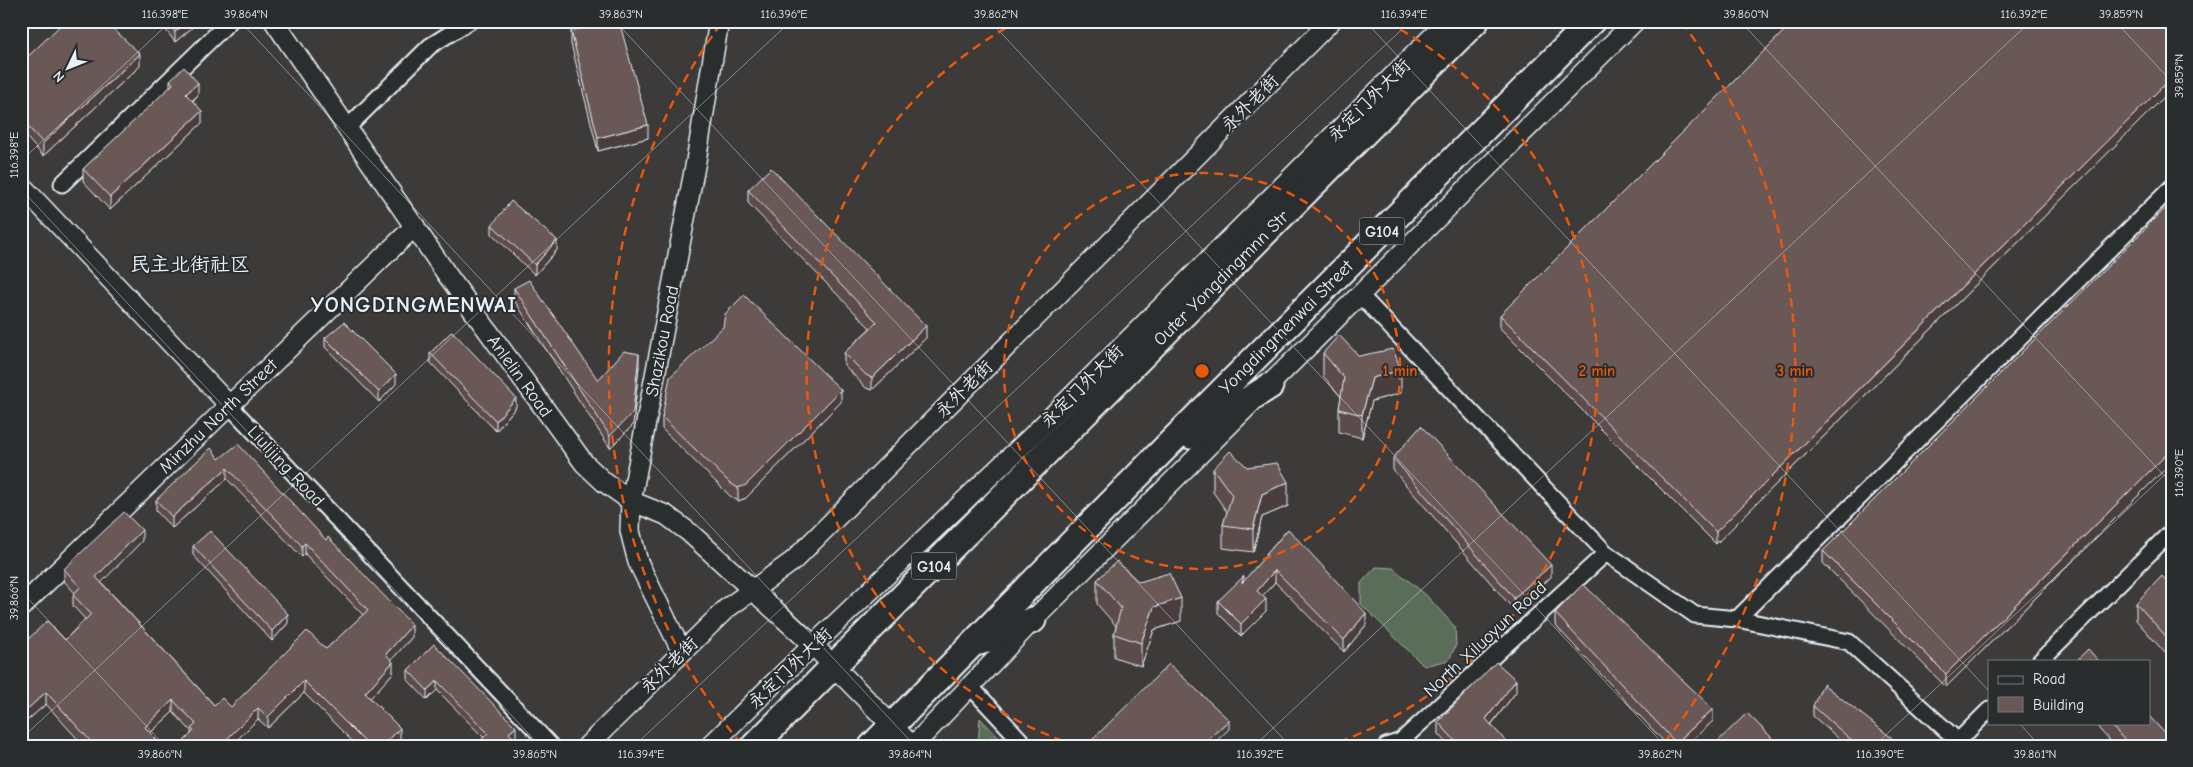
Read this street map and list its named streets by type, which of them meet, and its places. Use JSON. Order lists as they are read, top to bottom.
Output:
{
  "streets": {
    "highway": ["G104", "Outer Yongdingmnn Str", "Yongdingmenwai Street"],
    "street": [
      "永定门外大街",
      "永外老街",
      "Shazikou Road",
      "Anlelin Road",
      "Minzhu North Street",
      "Liulijing Road",
      "North Xiluoyun Road"
    ]
  },
  "crossings": [
    ["永定门外大街", "Anlelin Road"],
    ["永外老街", "Shazikou Road"],
    ["永外老街", "Anlelin Road"],
    ["G104", "Yongdingmenwai Street"],
    ["G104", "Anlelin Road"],
    ["Outer Yongdingmnn Str", "Anlelin Road"],
    ["Shazikou Road", "Anlelin Road"],
    ["Anlelin Road", "Minzhu North Street"],
    ["Minzhu North Street", "Liulijing Road"]
  ],
  "districts": ["民主北街社区", "YONGDINGMENWAI"],
  "legend": ["Road", "Building"],
  "north": "bottom left",
  "coordinates": [
    "116.398°E",
    "39.864°N",
    "39.863°N",
    "116.396°E",
    "39.862°N",
    "116.394°E",
    "39.860°N",
    "116.392°E",
    "39.859°N",
    "116.390°E",
    "39.866°N",
    "39.865°N",
    "39.861°N"
  ],
  "rings": ["1 min", "2 min", "3 min"]
}
